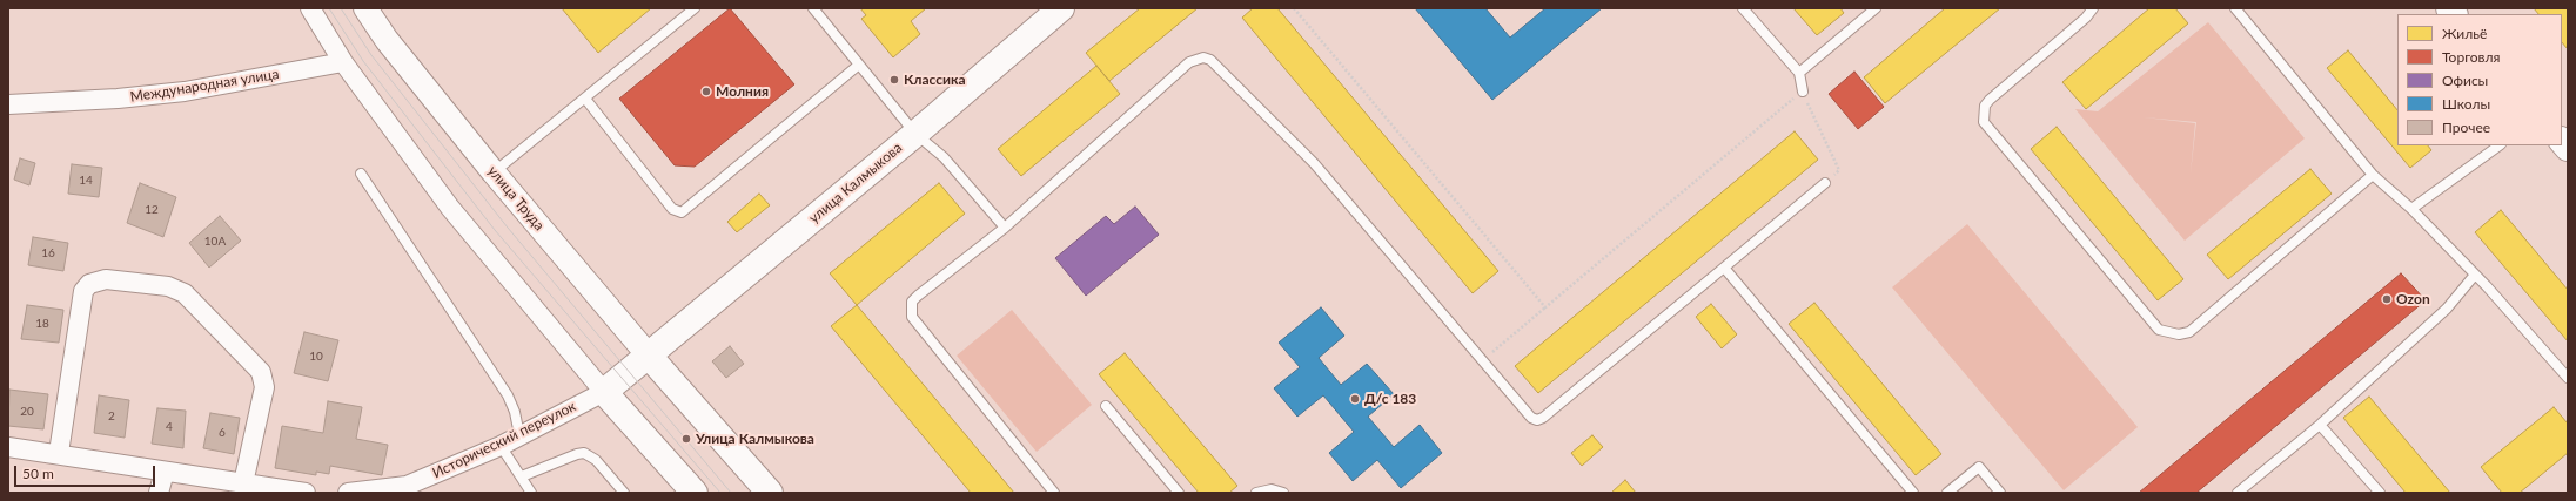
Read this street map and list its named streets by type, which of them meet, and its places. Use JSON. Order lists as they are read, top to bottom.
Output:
{
  "streets": {
    "main road": ["улица Калмыкова", "улица Труда"],
    "street": ["Международная улица", "Исторический переулок"]
  },
  "crossings": [
    ["улица Калмыкова", "улица Труда"]
  ],
  "places": [
    "Классика",
    "Молния",
    "Ozon",
    "Д/с 183",
    "Улица Калмыкова"
  ],
  "house_numbers": [
    "14",
    "12",
    "10А",
    "16",
    "18",
    "10",
    "20",
    "2",
    "4",
    "6"
  ],
  "legend": [
    "Жильё",
    "Торговля",
    "Офисы",
    "Школы",
    "Прочее"
  ],
  "scale_bar": "50 m"
}
